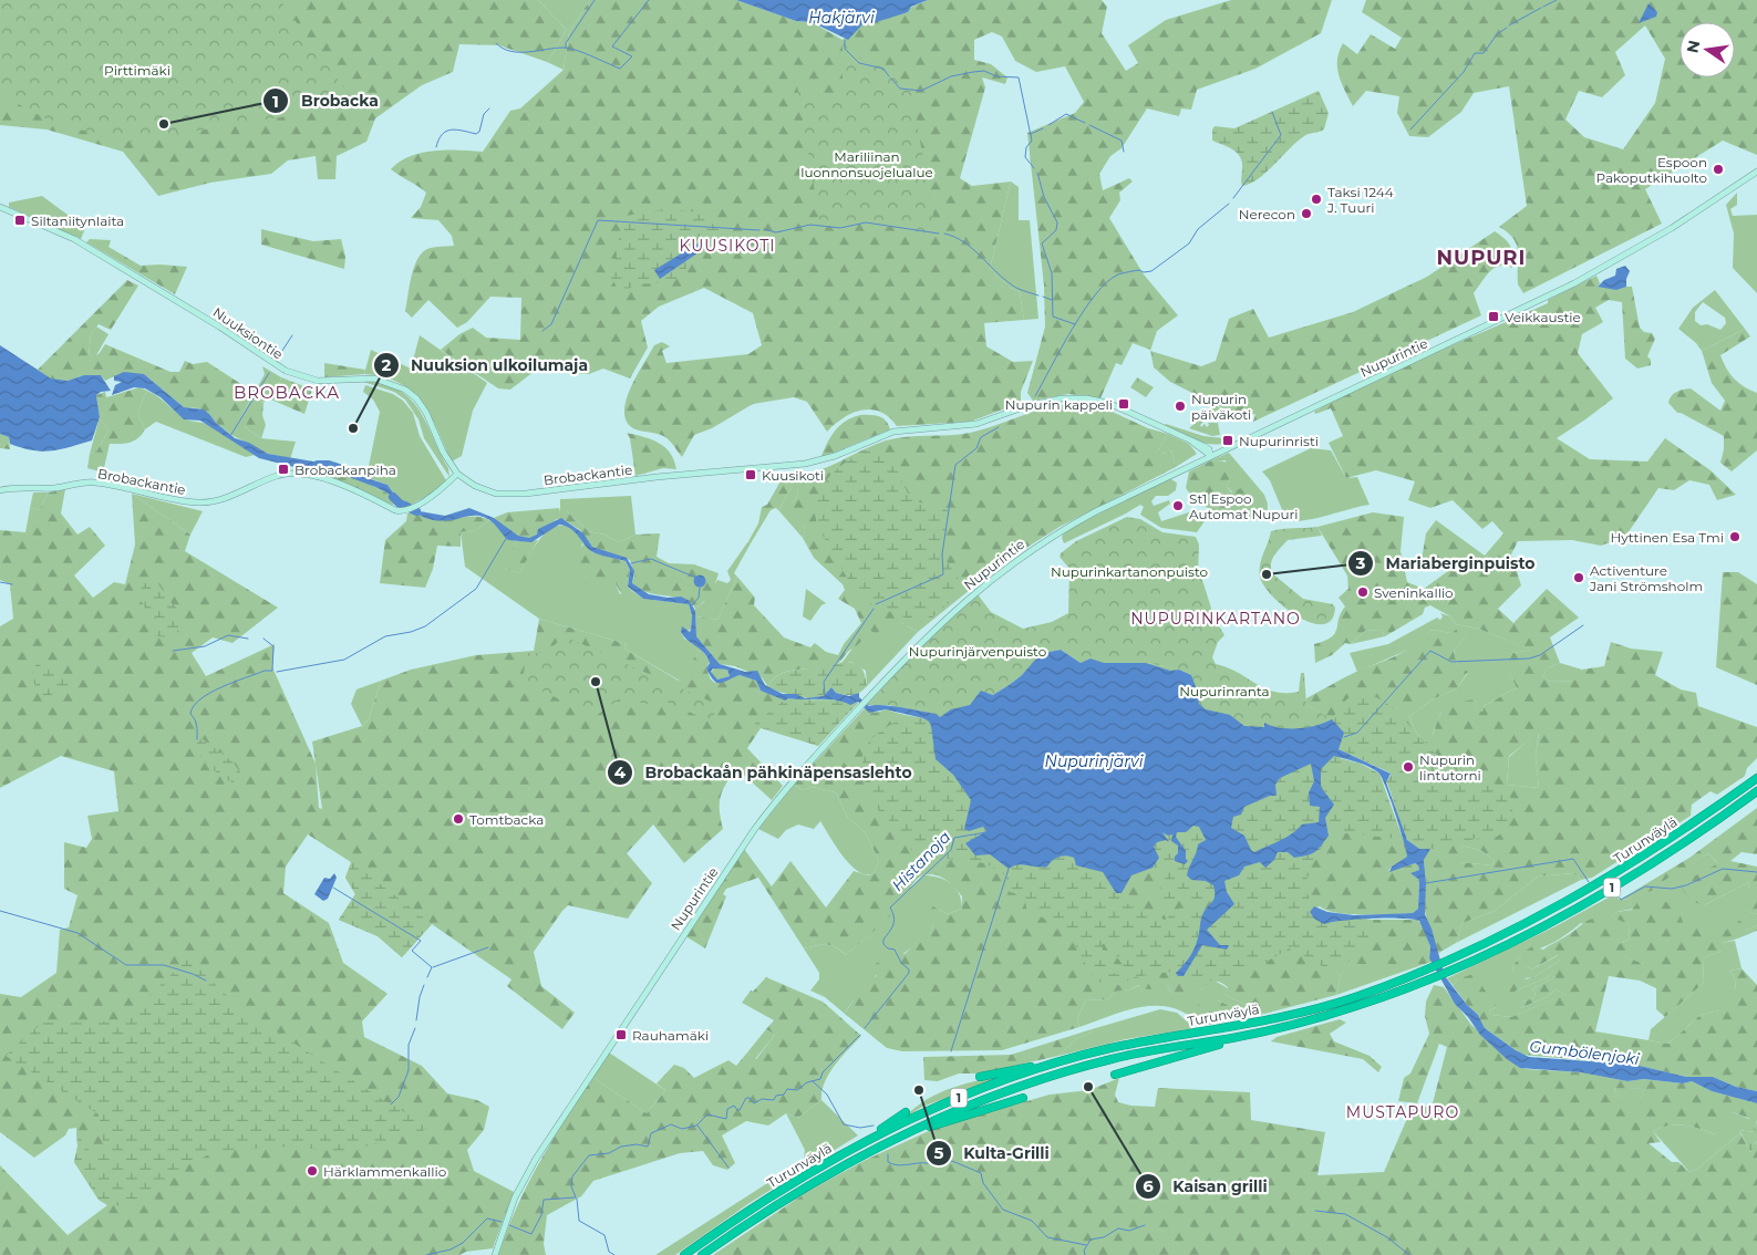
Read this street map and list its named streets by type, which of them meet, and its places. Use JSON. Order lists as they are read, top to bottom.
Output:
{
  "streets": {
    "highway": ["Turunväylä", "1"],
    "street": ["Nuuksiontie", "Nupurintie", "Brobackantie"]
  },
  "crossings": [
    ["Nuuksiontie", "Brobackantie"],
    ["Nupurintie", "Brobackantie"]
  ],
  "districts": [
    "KUUSIKOTI",
    "NUPURI",
    "BROBACKA",
    "NUPURINKARTANO",
    "MUSTAPURO"
  ],
  "water": [
    "Hakjärvi",
    "Nupurinjärvi",
    "Histanoja",
    "Gumbölenjoki"
  ],
  "parks": [
    "Pirttimäki",
    "Mariliinan luonnonsuojelualue",
    "Nupurinkartanonpuisto",
    "Nupurinjärvenpuisto",
    "Nupurinranta"
  ],
  "places": {
    "other": [
      "Brobacka",
      "Espoon Pakoputkihuolto",
      "Taksi 1244 J. Tuuri",
      "Nerecon",
      "Nupurin päiväkoti",
      "Nuuksion ulkoilumaja",
      "St1 Espoo Automat Nupuri",
      "Hyttinen Esa Tmi",
      "Mariaberginpuisto",
      "Activenture Jani Strömsholm",
      "Sveninkallio",
      "Brobackaån pähkinäpensaslehto",
      "Nupurin lintutorni",
      "Tomtbacka",
      "Kaisan grilli",
      "Kulta-Grilli",
      "Härklammenkallio"
    ],
    "transit": [
      "Siltaniitynlaita",
      "Veikkaustie",
      "Nupurin kappeli",
      "Nupurinristi",
      "Brobackanpiha",
      "Kuusikoti",
      "Rauhamäki"
    ]
  },
  "north": "left"
}
